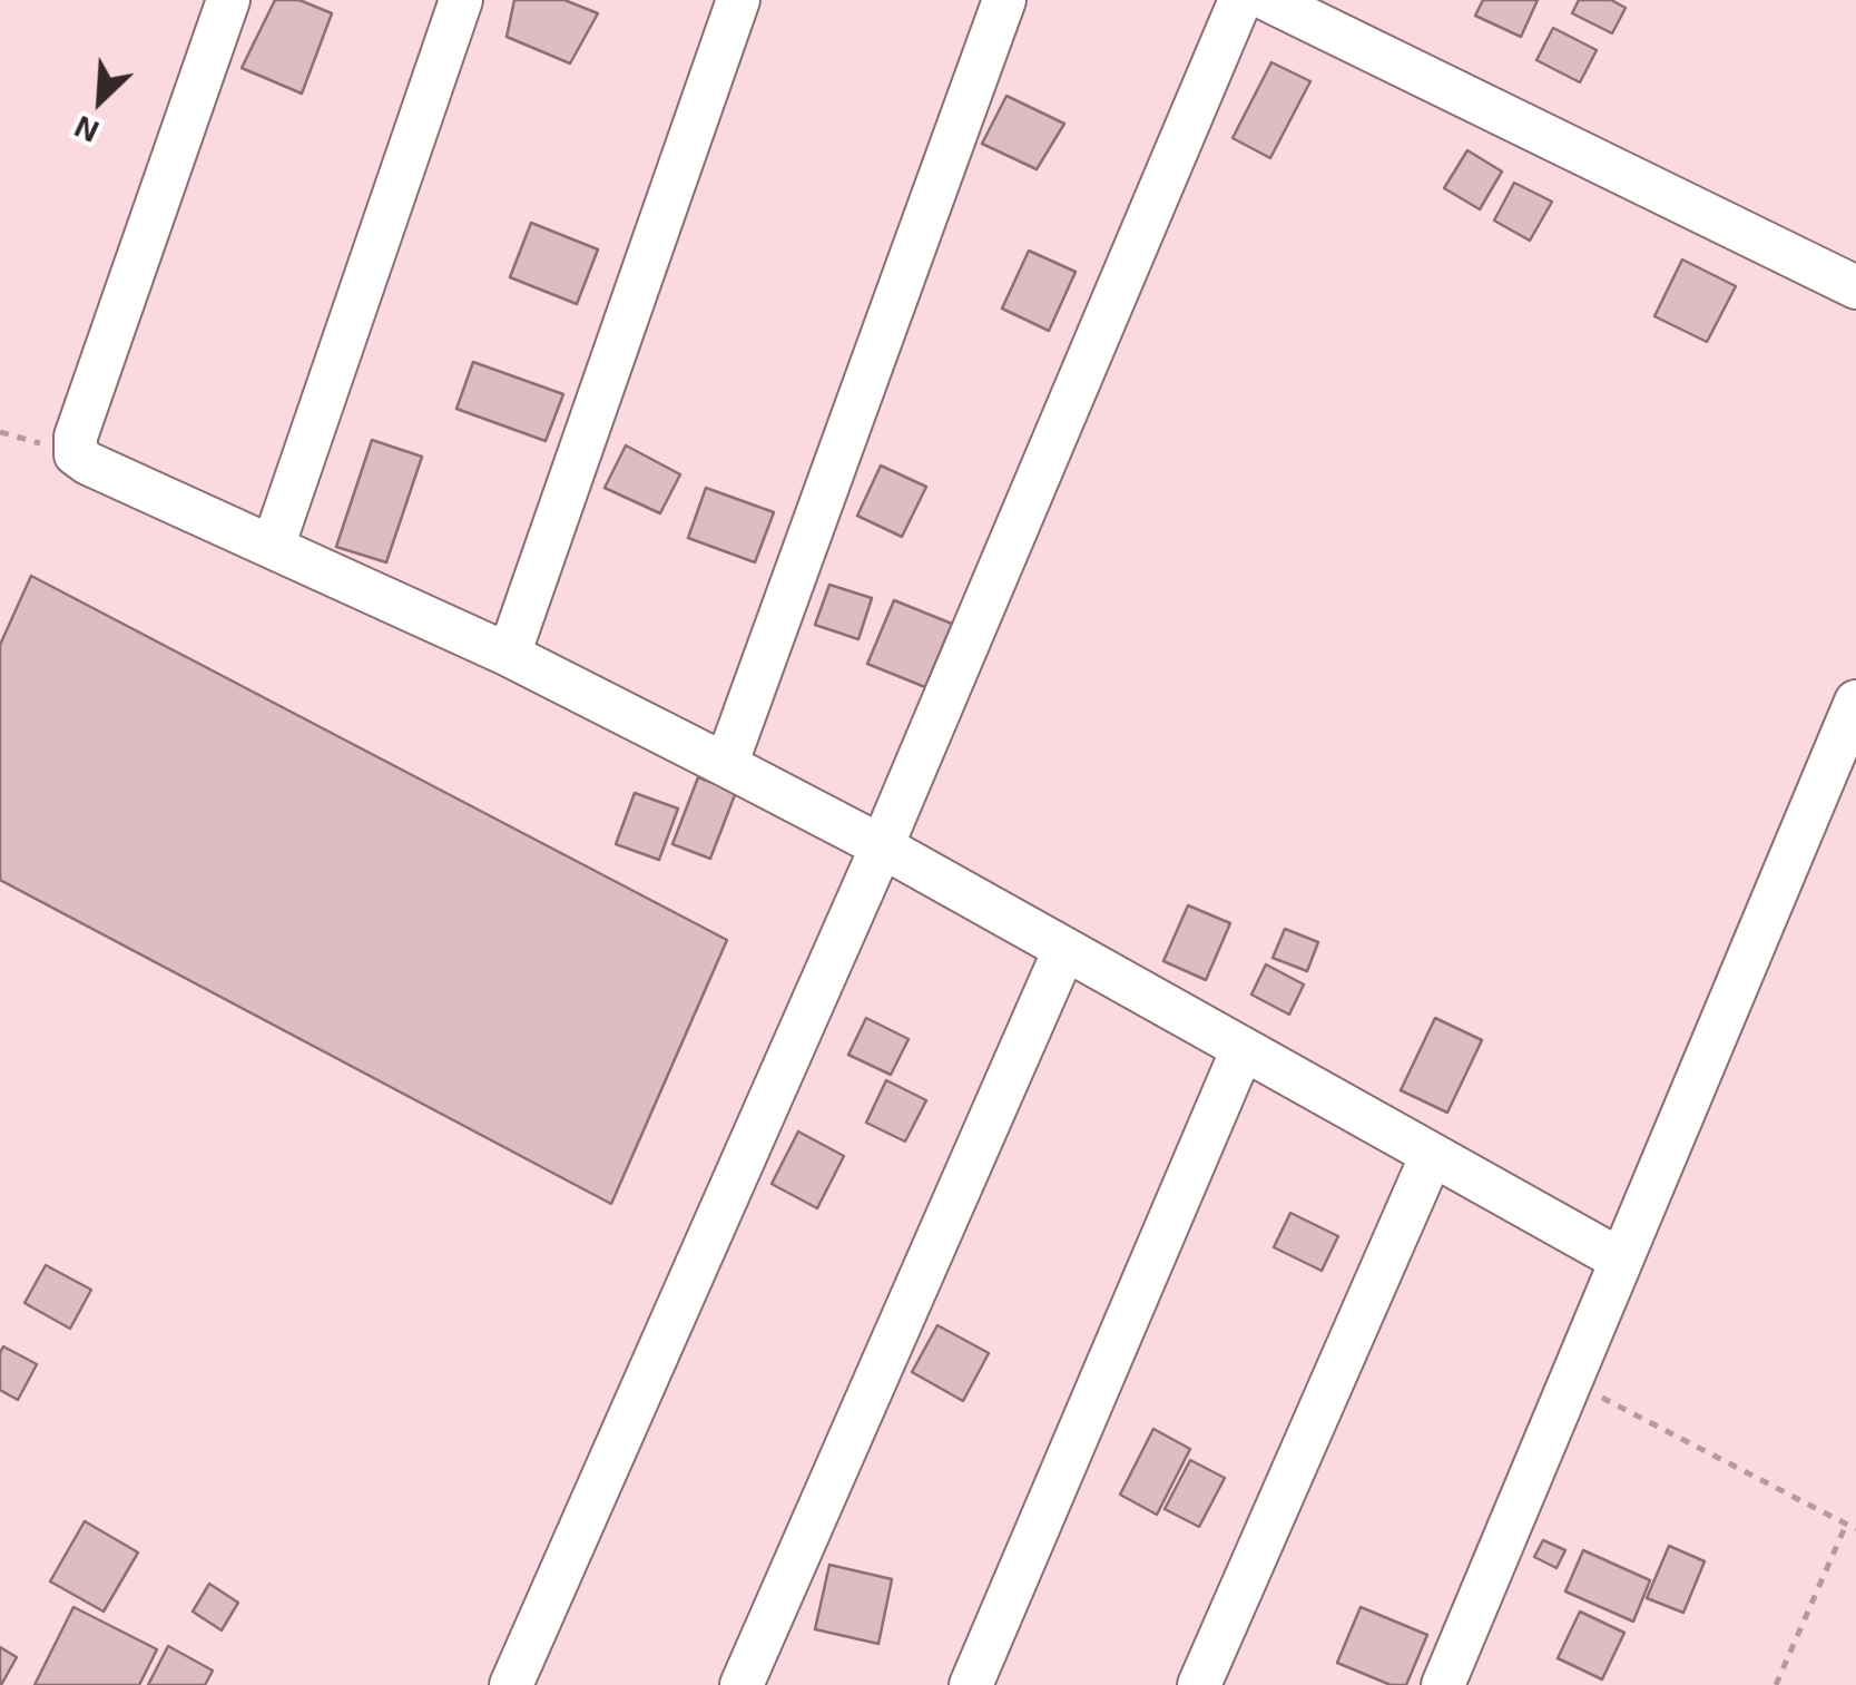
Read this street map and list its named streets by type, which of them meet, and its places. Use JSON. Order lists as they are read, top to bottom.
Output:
{
  "north": "bottom left"
}
